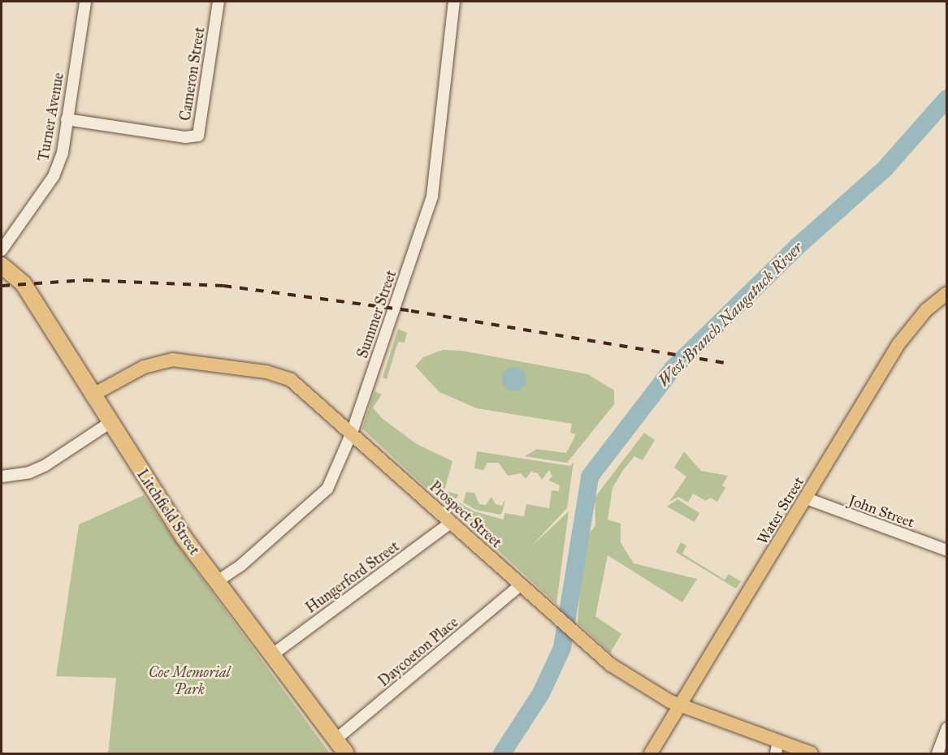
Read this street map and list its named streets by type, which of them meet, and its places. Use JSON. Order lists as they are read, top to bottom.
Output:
{
  "streets": {
    "highway": ["Litchfield Street"],
    "main road": ["Water Street", "Prospect Street"],
    "street": [
      "Cameron Street",
      "Turner Avenue",
      "Summer Street",
      "John Street",
      "Hungerford Street",
      "Daycoeton Place"
    ]
  },
  "crossings": [
    ["Cameron Street", "Turner Avenue"],
    ["Summer Street", "Litchfield Street"],
    ["Summer Street", "Prospect Street"],
    ["Water Street", "John Street"],
    ["Water Street", "Prospect Street"],
    ["Litchfield Street", "Prospect Street"],
    ["Litchfield Street", "Hungerford Street"],
    ["Litchfield Street", "Daycoeton Place"],
    ["Prospect Street", "Hungerford Street"],
    ["Prospect Street", "Daycoeton Place"]
  ],
  "water": ["West Branch Naugatuck River"],
  "parks": ["Coe Memorial Park"]
}
